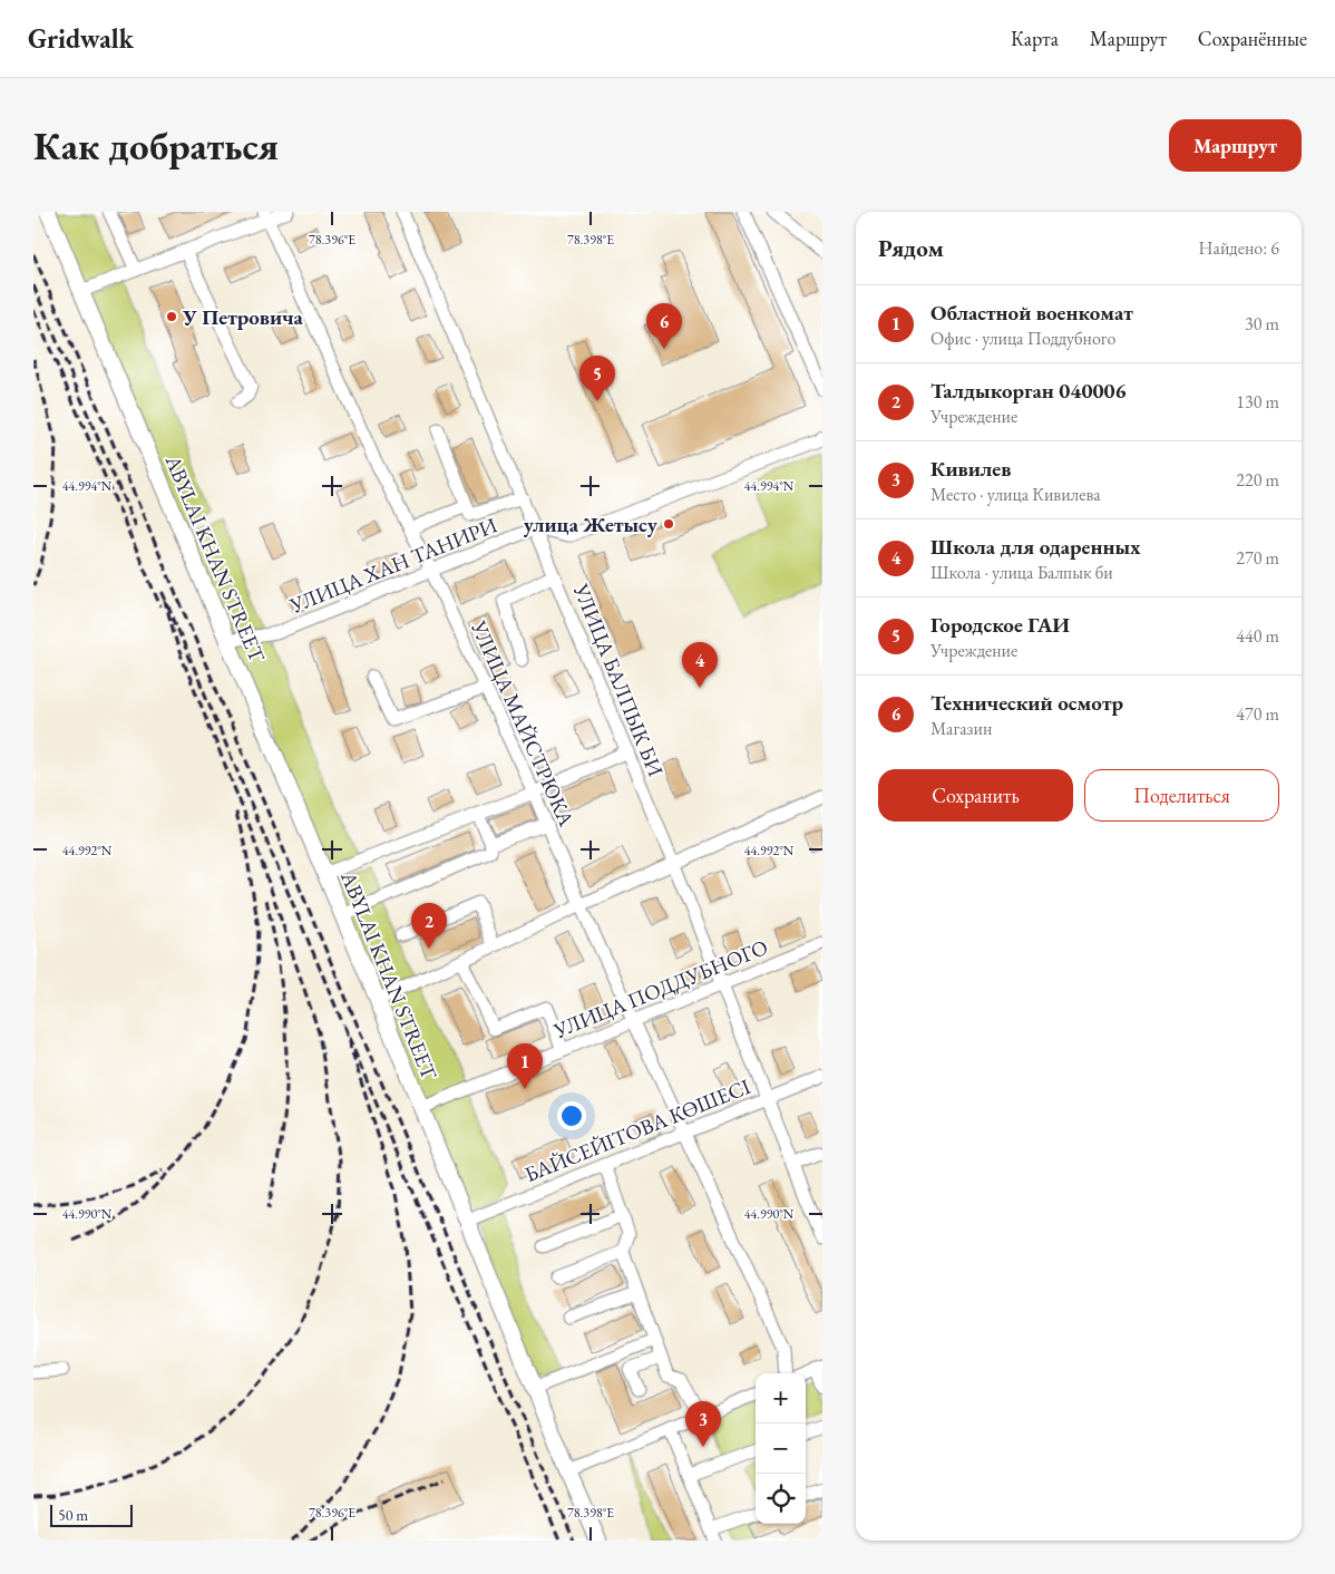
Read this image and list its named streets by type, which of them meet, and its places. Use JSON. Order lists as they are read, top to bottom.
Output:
{
  "streets": {
    "main road": ["ABYLAI KHAN STREET"],
    "street": [
      "УЛИЦА ХАН ТАНИРИ",
      "УЛИЦА БАЛПЫК БИ",
      "УЛИЦА МАЙСТРЮКА",
      "УЛИЦА ПОДДУБНОГО",
      "БАЙСЕЙІТОВА КӨШЕСІ"
    ]
  },
  "crossings": [
    ["ABYLAI KHAN STREET", "УЛИЦА ХАН ТАНИРИ"],
    ["ABYLAI KHAN STREET", "УЛИЦА ПОДДУБНОГО"],
    ["ABYLAI KHAN STREET", "БАЙСЕЙІТОВА КӨШЕСІ"],
    ["УЛИЦА ХАН ТАНИРИ", "УЛИЦА БАЛПЫК БИ"],
    ["УЛИЦА ХАН ТАНИРИ", "УЛИЦА МАЙСТРЮКА"],
    ["УЛИЦА БАЛПЫК БИ", "УЛИЦА ПОДДУБНОГО"],
    ["УЛИЦА БАЛПЫК БИ", "БАЙСЕЙІТОВА КӨШЕСІ"],
    ["УЛИЦА МАЙСТРЮКА", "УЛИЦА ПОДДУБНОГО"],
    ["УЛИЦА МАЙСТРЮКА", "БАЙСЕЙІТОВА КӨШЕСІ"]
  ],
  "places": ["У Петровича", "улица Жетысу"],
  "scale_bar": "50 m",
  "page": {
    "header": "Gridwalk",
    "nav": ["Карта", "Маршрут", "Сохранённые"],
    "buttons": [
      "Маршрут",
      ["Сохранить", "Поделиться"]
    ],
    "title": "Как добраться",
    "heading": ["Рядом", "Найдено: 6"],
    "list": [
      {
        "mark": "1",
        "name": "Областной военкомат",
        "note": "Офис · улица Поддубного",
        "value": "30 m"
      },
      {
        "mark": "2",
        "name": "Талдыкорган 040006",
        "note": "Учреждение",
        "value": "130 m"
      },
      {
        "mark": "3",
        "name": "Кивилев",
        "note": "Место · улица Кивилева",
        "value": "220 m"
      },
      {
        "mark": "4",
        "name": "Школа для одаренных",
        "note": "Школа · улица Балпык би",
        "value": "270 m"
      },
      {
        "mark": "5",
        "name": "Городское ГАИ",
        "note": "Учреждение",
        "value": "440 m"
      },
      {
        "mark": "6",
        "name": "Технический осмотр",
        "note": "Магазин",
        "value": "470 m"
      }
    ],
    "pins": [
      "6",
      "5",
      "4",
      "2",
      "1",
      "3"
    ],
    "map_buttons": ["+", "−"],
    "scale": "50 m"
  },
  "coordinates": [
    "78.396°E",
    "78.398°E",
    "44.994°N",
    "44.992°N",
    "44.990°N"
  ]
}
